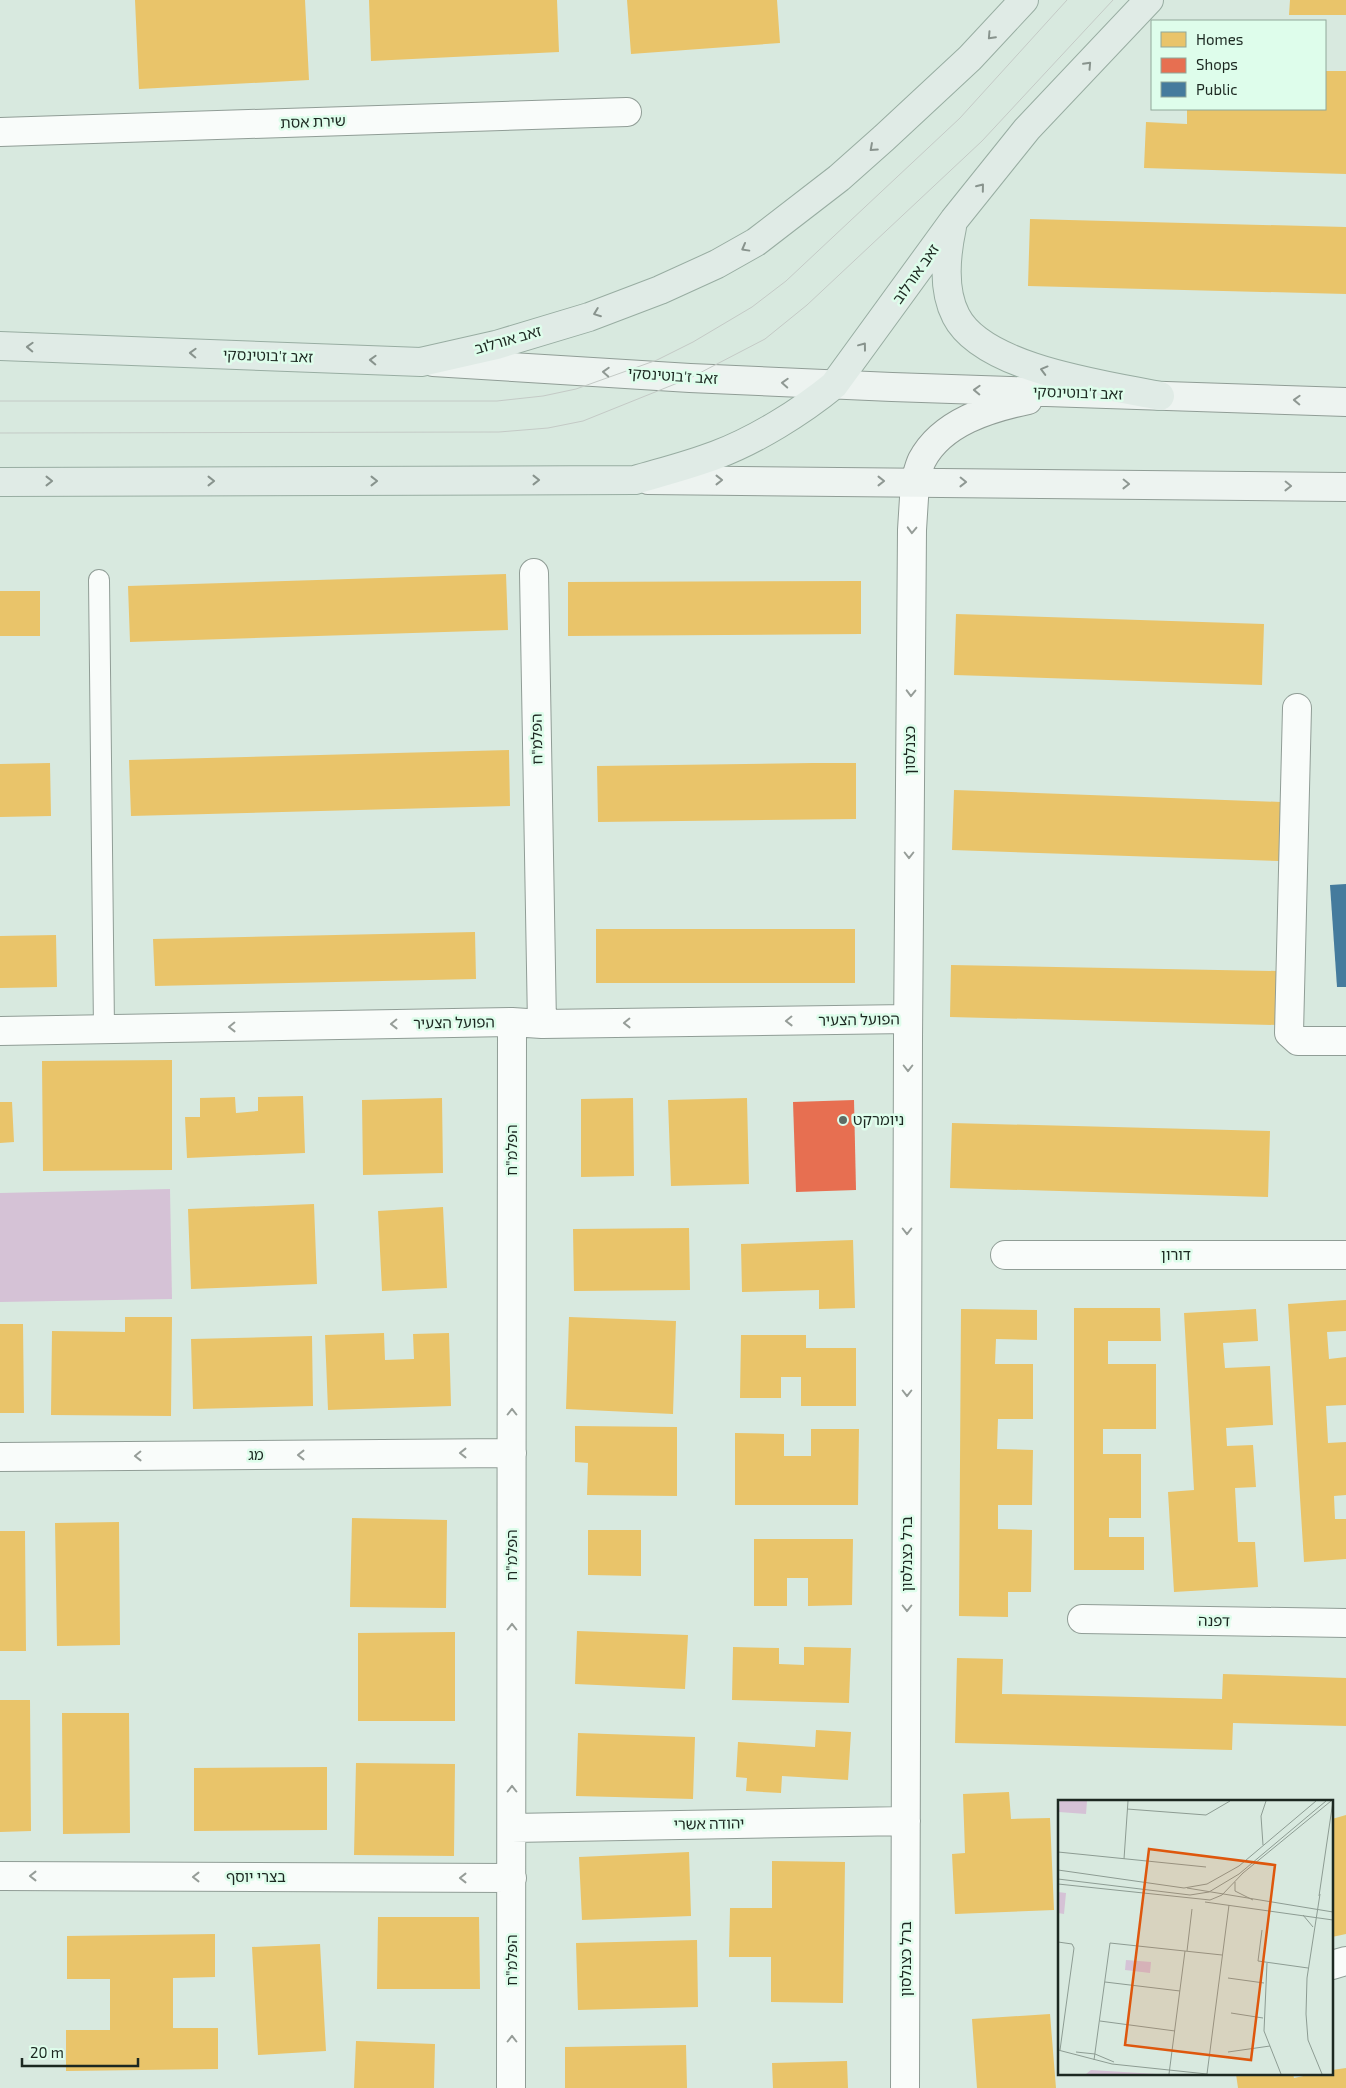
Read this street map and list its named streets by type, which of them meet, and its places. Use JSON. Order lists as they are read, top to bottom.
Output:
{
  "streets": {
    "main road": ["זאב אורלוב", "זאב ז'בוטינסקי"],
    "street": [
      "שירת אסת",
      "הפלמ\"ח",
      "כצנלסון",
      "הפועל הצעיר",
      "דורון",
      "מג",
      "ברל כצנלסון",
      "דפנה",
      "יהודה אשרי",
      "בצרי יוסף"
    ]
  },
  "crossings": [
    ["זאב אורלוב", "זאב ז'בוטינסקי"],
    ["הפלמ\"ח", "הפועל הצעיר"],
    ["הפלמ\"ח", "מג"],
    ["הפלמ\"ח", "יהודה אשרי"],
    ["הפלמ\"ח", "בצרי יוסף"],
    ["כצנלסון", "הפועל הצעיר"],
    ["כצנלסון", "ברל כצנלסון"],
    ["הפועל הצעיר", "ברל כצנלסון"],
    ["ברל כצנלסון", "יהודה אשרי"]
  ],
  "one_way": [
    "הפלמ\"ח",
    "כצנלסון",
    "הפועל הצעיר",
    "מג",
    "ברל כצנלסון",
    "בצרי יוסף"
  ],
  "places": ["ניומרקט"],
  "legend": ["Homes", "Shops", "Public"],
  "scale_bar": "20 m"
}
